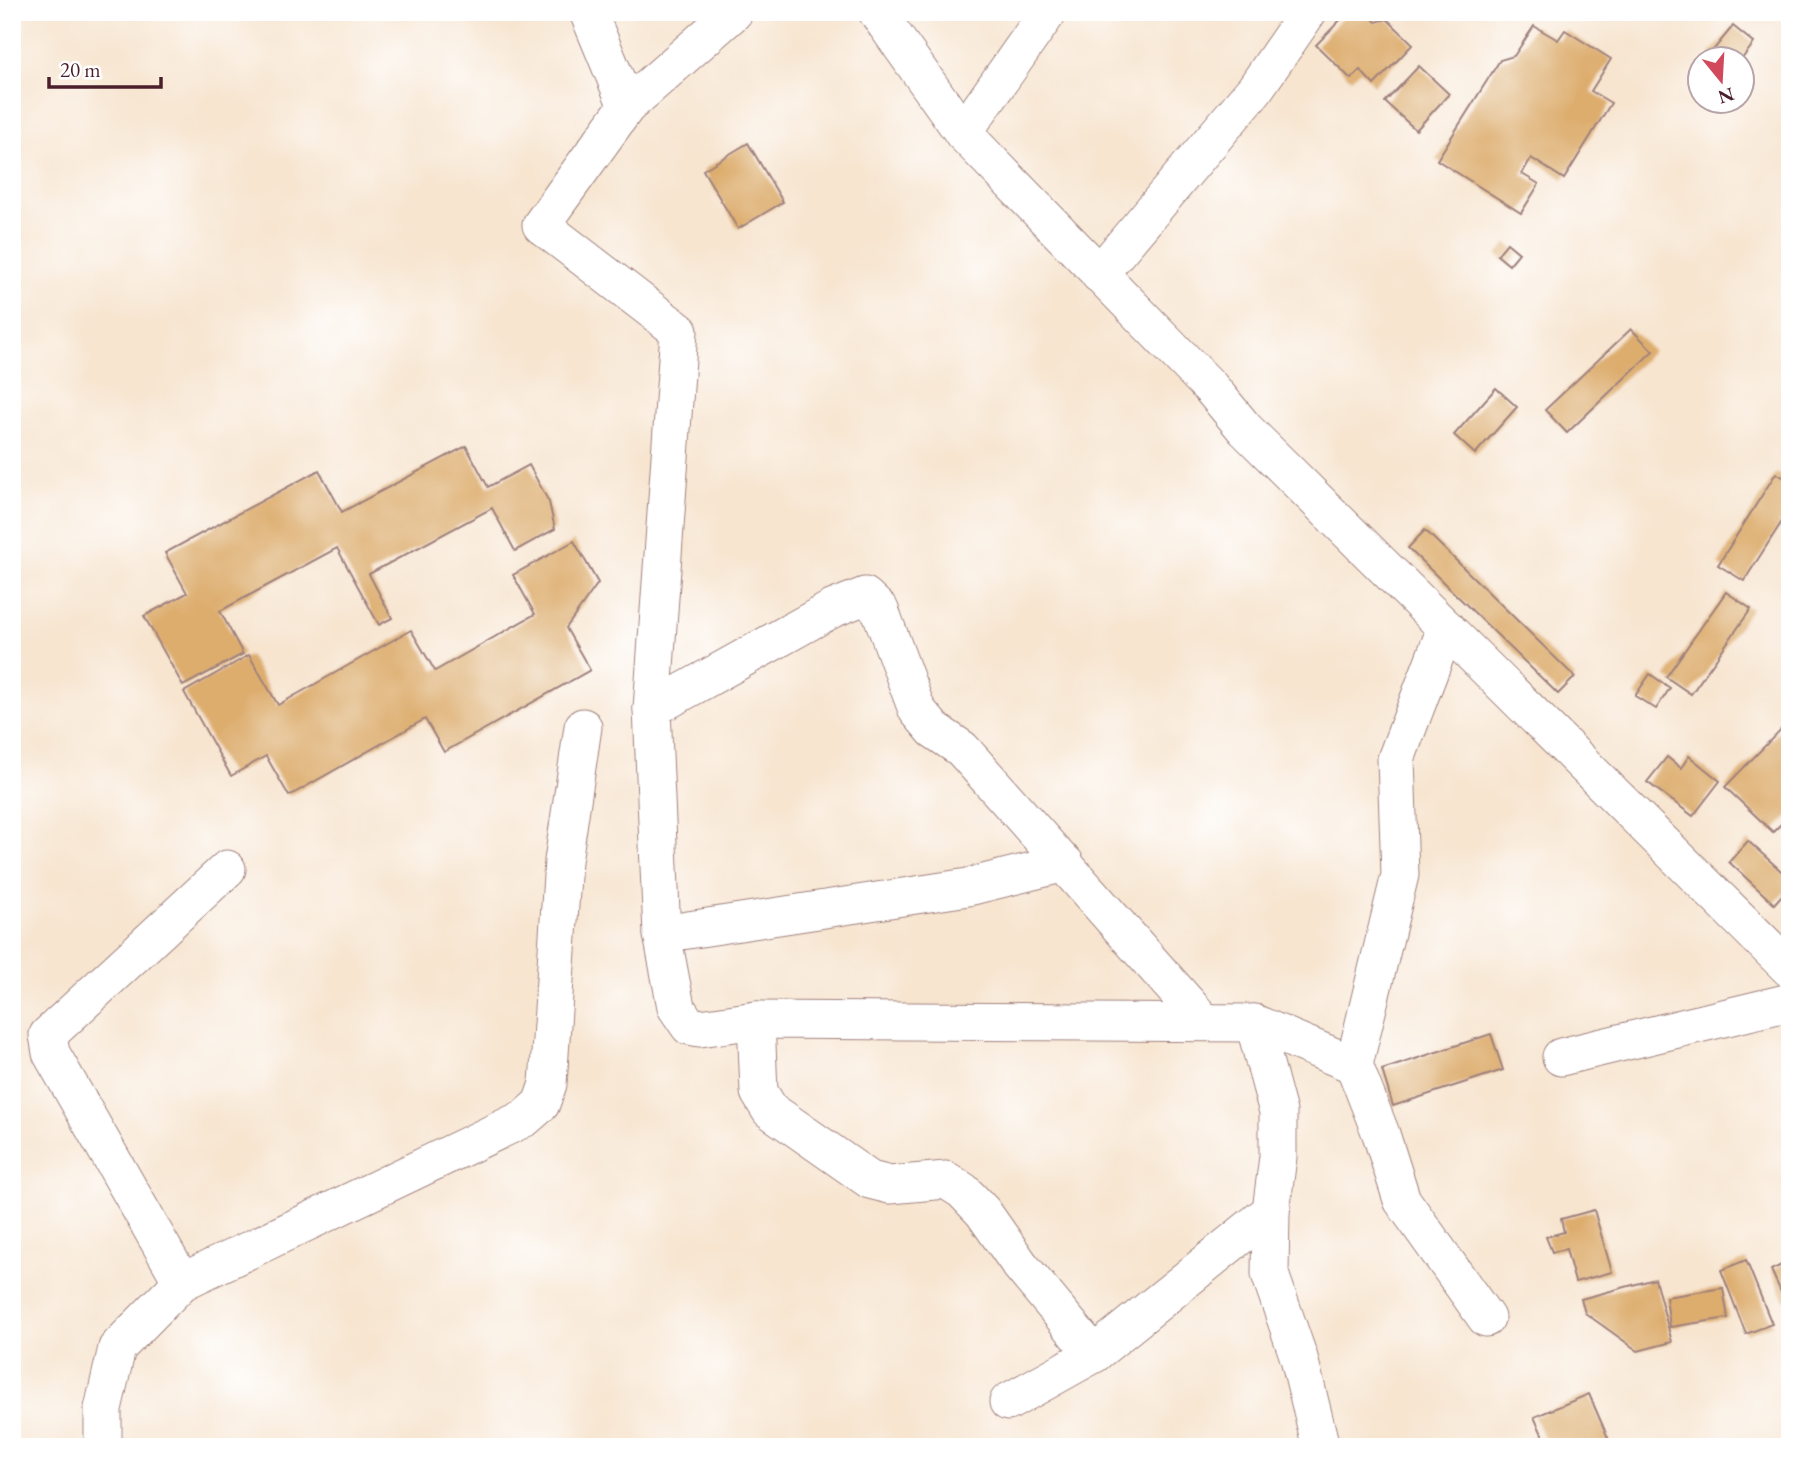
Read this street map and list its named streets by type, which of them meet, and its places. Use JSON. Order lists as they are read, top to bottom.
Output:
{
  "scale_bar": "20 m",
  "north": "bottom"
}
